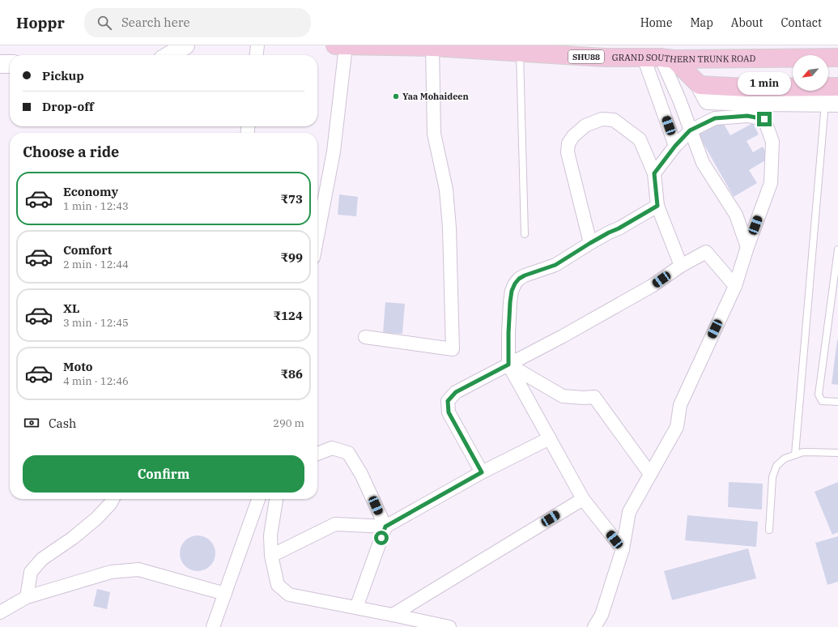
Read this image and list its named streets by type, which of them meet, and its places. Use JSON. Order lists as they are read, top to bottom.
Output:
{
  "streets": {
    "main road": ["SHU88", "GRAND SOUTHERN TRUNK ROAD"]
  },
  "places": ["Yaa Mohaideen"],
  "north": "bottom left",
  "page": {
    "header": "Hoppr",
    "search": "Search here",
    "nav": [
      "Home",
      "Map",
      "About",
      "Contact"
    ],
    "banner": ["Pickup", "Drop-off"],
    "bubble": "1 min",
    "heading": "Choose a ride",
    "list": [
      {
        "name": "Economy",
        "note": "1 min · 12:43",
        "value": "₹73"
      },
      {
        "name": "Comfort",
        "note": "2 min · 12:44",
        "value": "₹99"
      },
      {
        "name": "XL",
        "note": "3 min · 12:45",
        "value": "₹124"
      },
      {
        "name": "Moto",
        "note": "4 min · 12:46",
        "value": "₹86"
      }
    ],
    "pay": ["Cash", "290 m"],
    "buttons": "Confirm"
  }
}
